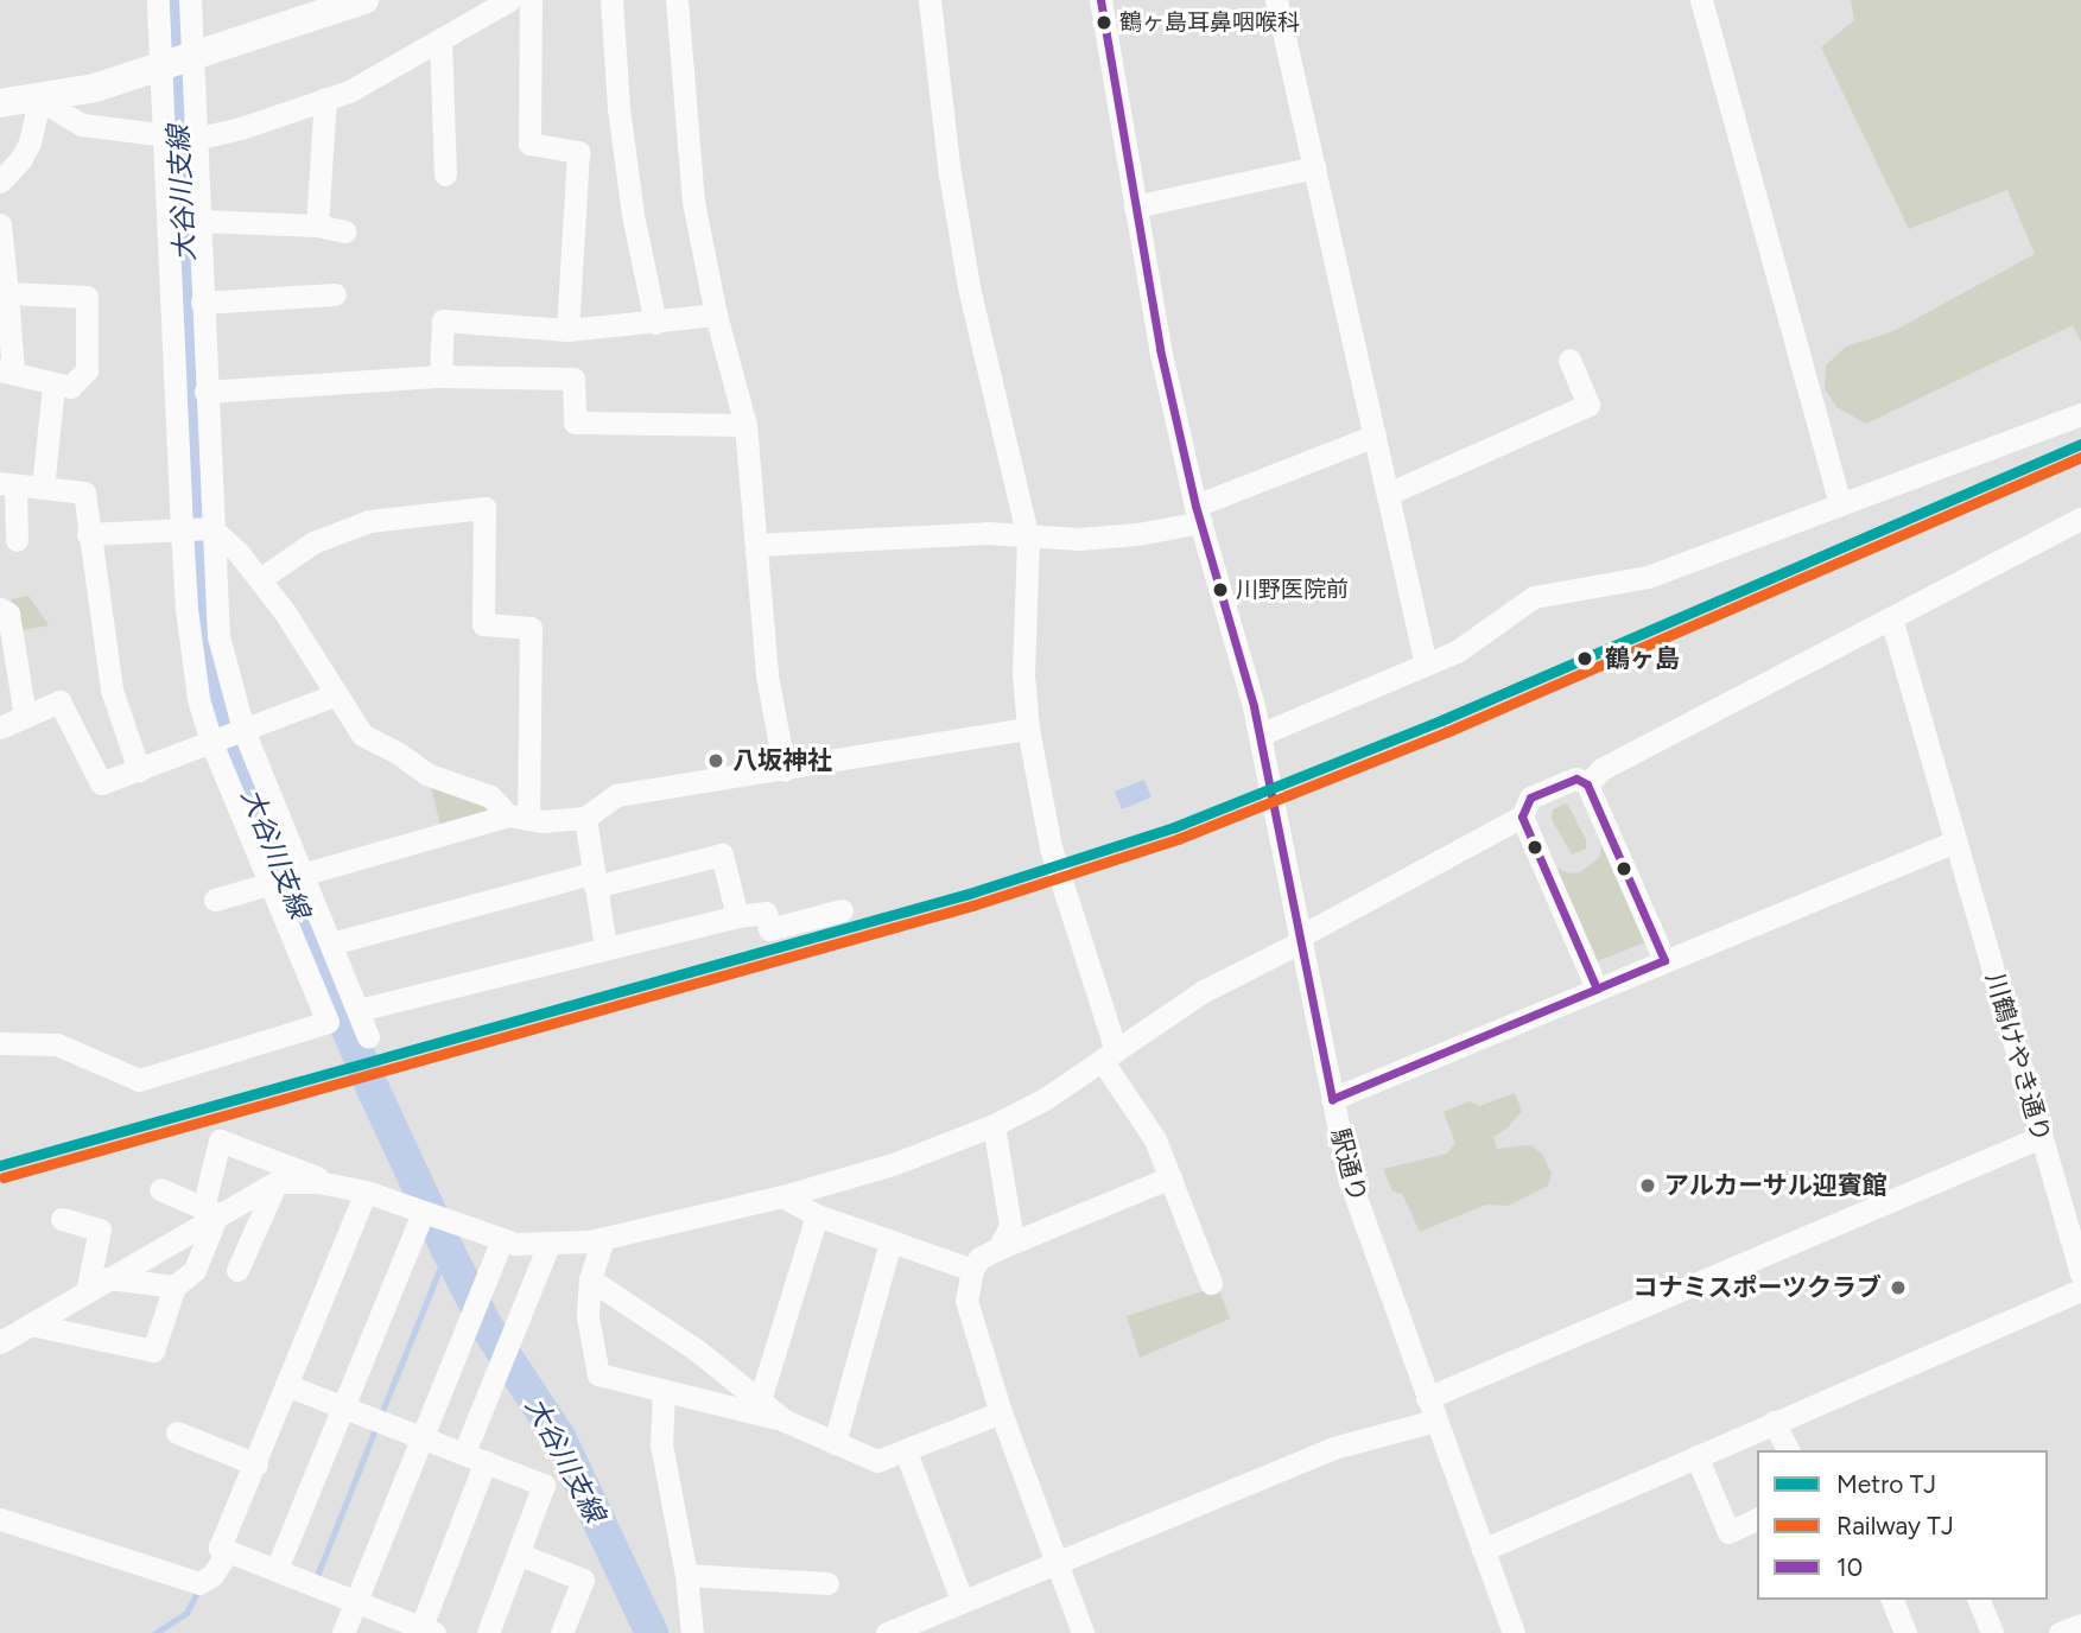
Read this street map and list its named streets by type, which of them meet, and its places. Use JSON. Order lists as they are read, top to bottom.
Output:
{
  "streets": {
    "street": ["川鶴けやき通り", "駅通り"]
  },
  "water": ["大谷川支線"],
  "places": [
    "鶴ヶ島耳鼻咽喉科",
    "川野医院前",
    "鶴ヶ島",
    "八坂神社",
    "アルカーサル迎賓館",
    "コナミスポーツクラブ"
  ],
  "lines": ["transit line 10", "metro line TJ", "rail line TJ"],
  "legend": ["Metro TJ", "Railway TJ", "10"]
}
